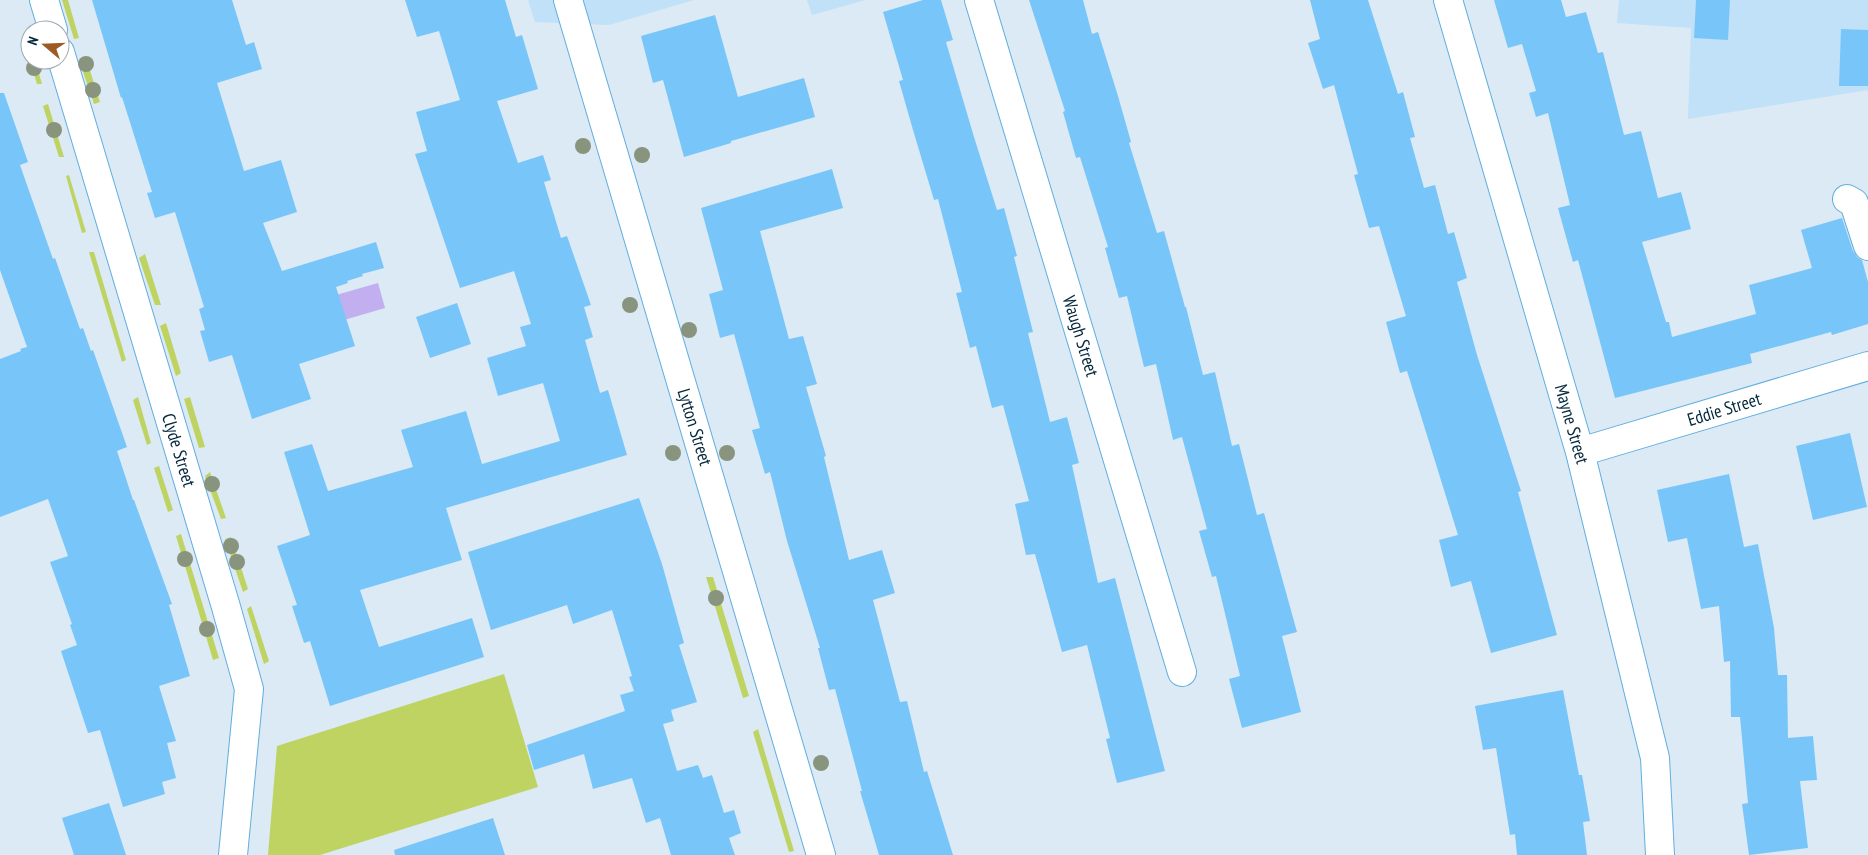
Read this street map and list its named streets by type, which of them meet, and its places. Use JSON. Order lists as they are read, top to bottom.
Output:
{
  "streets": {
    "street": [
      "Waugh Street",
      "Eddie Street",
      "Mayne Street",
      "Lytton Street",
      "Clyde Street"
    ]
  },
  "crossings": [
    ["Eddie Street", "Mayne Street"]
  ],
  "north": "left"
}
